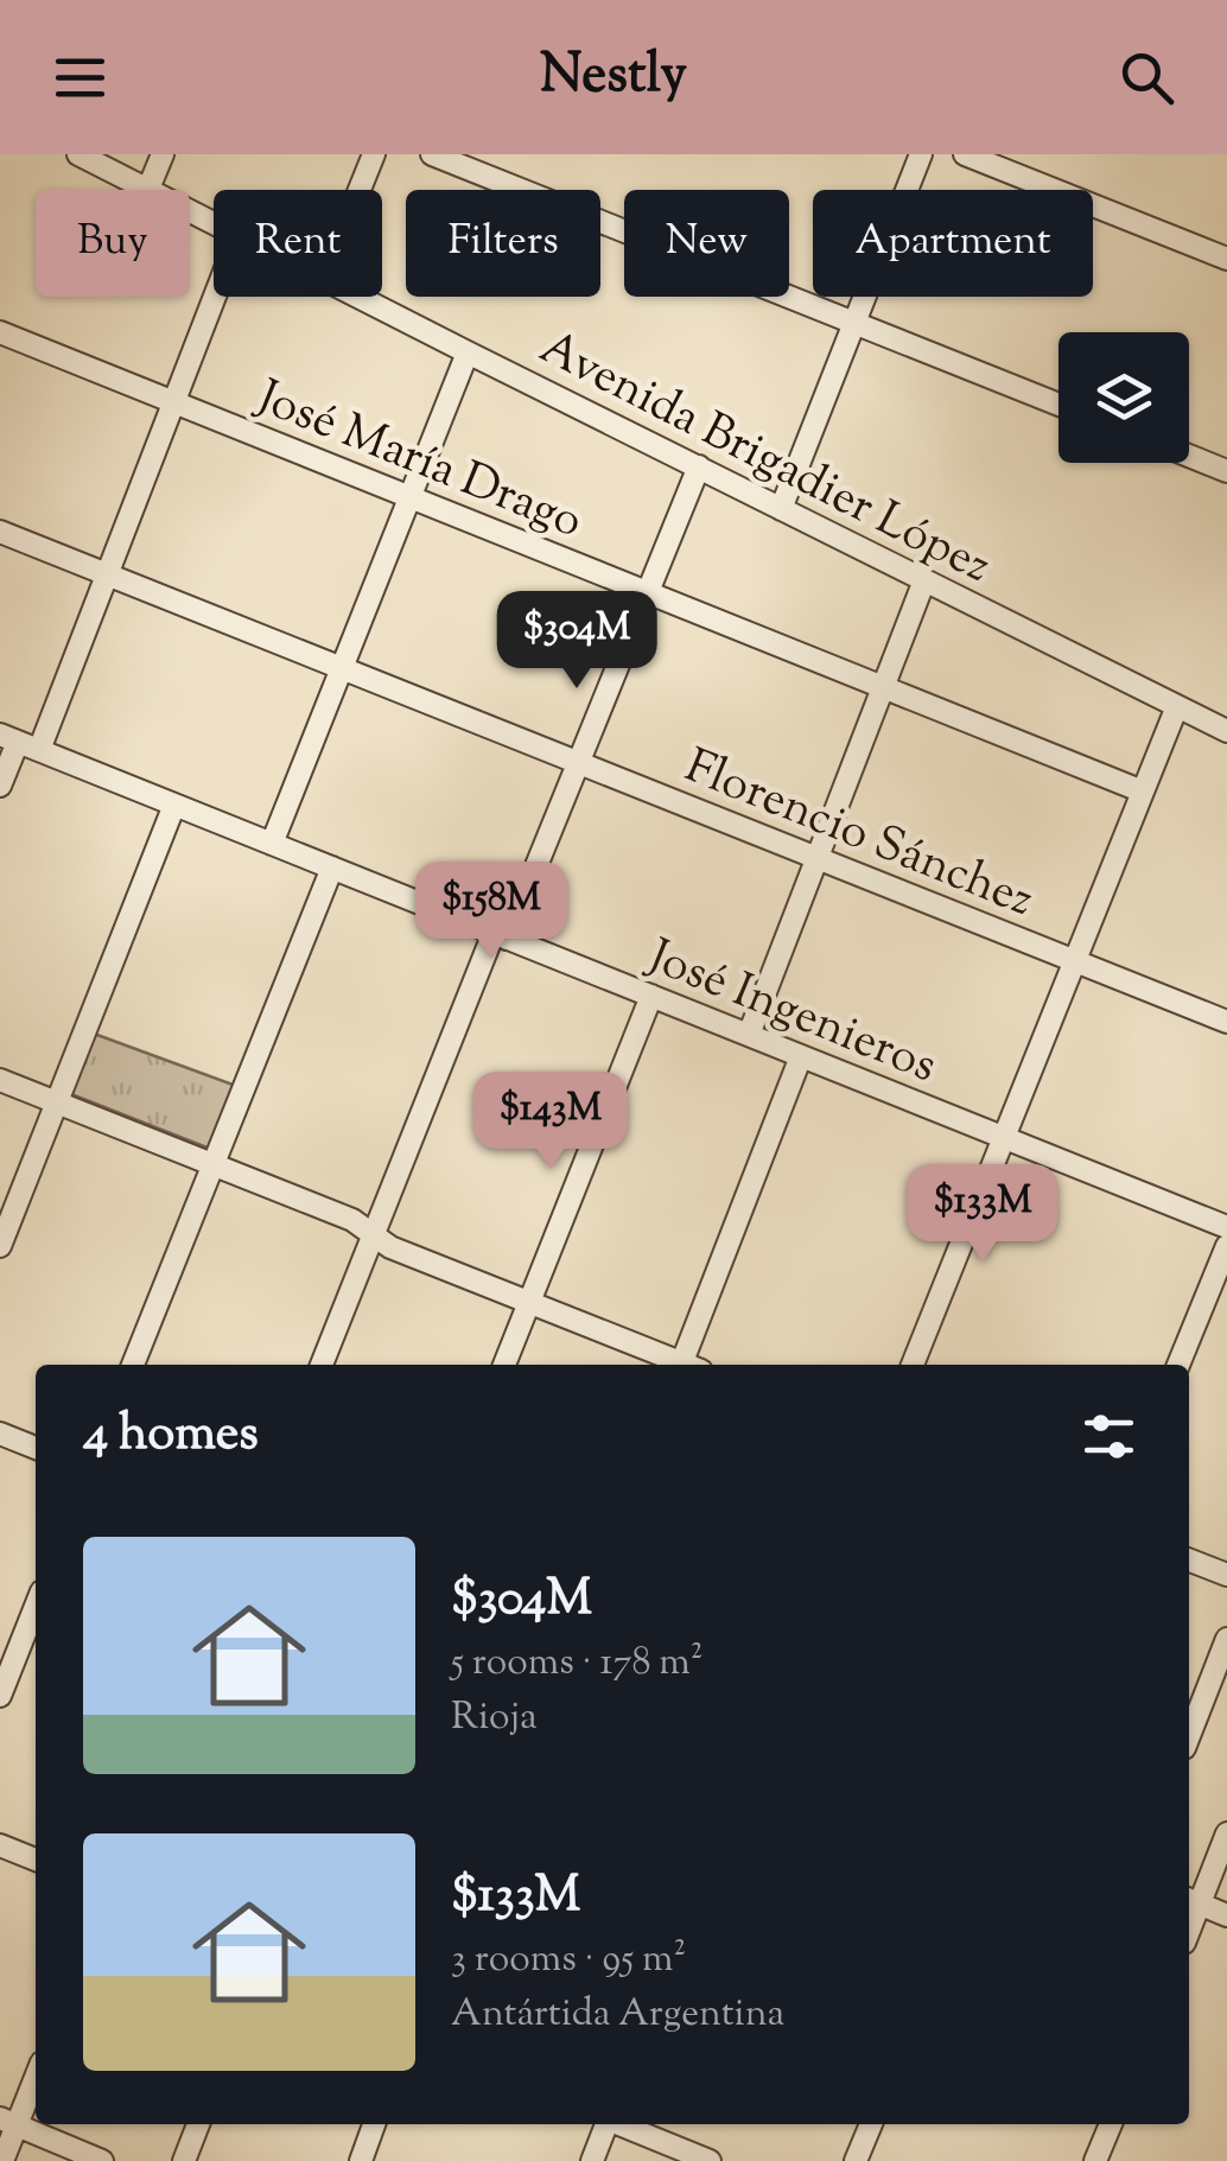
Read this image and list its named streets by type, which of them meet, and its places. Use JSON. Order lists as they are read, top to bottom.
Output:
{
  "streets": {
    "street": [
      "Avenida Brigadier López",
      "José María Drago",
      "Florencio Sánchez",
      "José Ingenieros"
    ]
  },
  "page": {
    "header": "Nestly",
    "chip": [
      "Buy",
      "Rent",
      "Filters",
      "New",
      "Apartment"
    ],
    "price": [
      "$304M",
      "$158M",
      "$143M",
      "$133M"
    ],
    "heading": "4 homes",
    "list": [
      {
        "name": "$304M",
        "note": "5 rooms · 178 m² · Rioja"
      },
      {
        "name": "$133M",
        "note": "3 rooms · 95 m² · Antártida Argentina"
      }
    ]
  }
}
